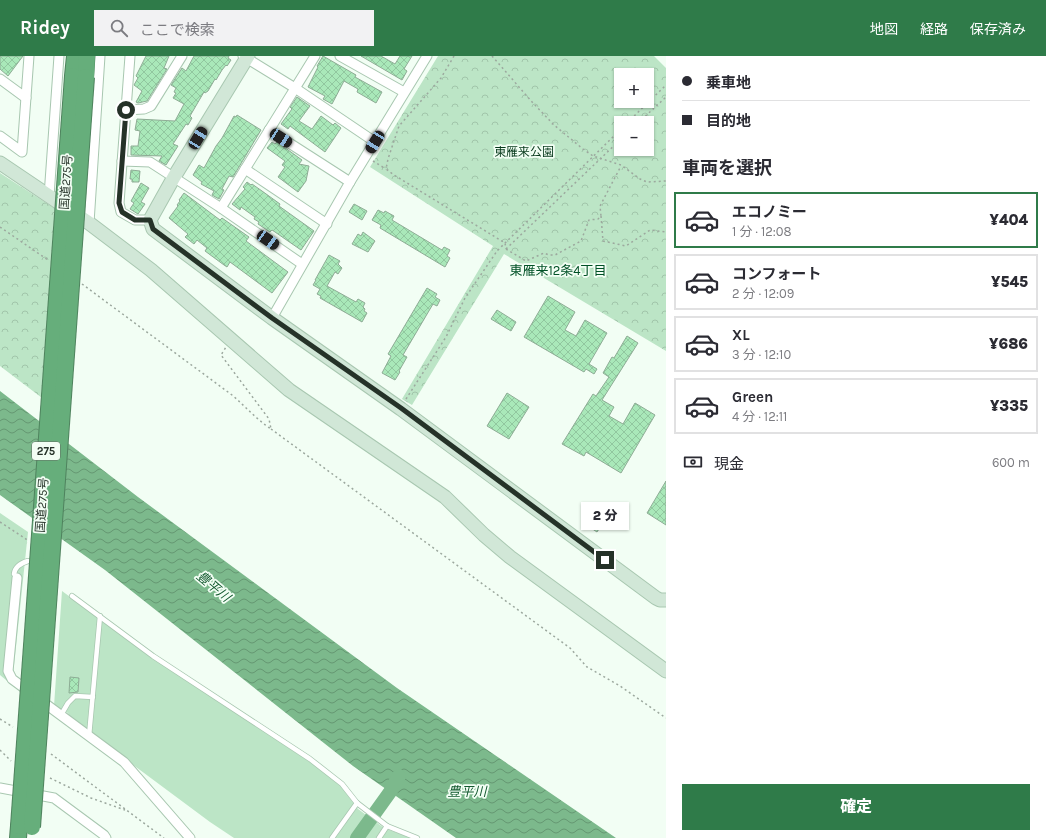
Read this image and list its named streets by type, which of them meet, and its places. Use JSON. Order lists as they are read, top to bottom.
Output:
{
  "streets": {
    "highway": ["国道275号", "275"]
  },
  "crossings": [
    ["国道275号", "275"]
  ],
  "districts": ["東雁来12条4丁目"],
  "water": ["豊平川"],
  "parks": ["東雁来公園"],
  "page": {
    "header": "Ridey",
    "search": "ここで検索",
    "nav": ["地図", "経路", "保存済み"],
    "banner": ["乗車地", "目的地"],
    "map_buttons": ["+", "−"],
    "heading": "車両を選択",
    "list": [
      {
        "name": "エコノミー",
        "note": "1 分 · 12:08",
        "value": "¥404"
      },
      {
        "name": "コンフォート",
        "note": "2 分 · 12:09",
        "value": "¥545"
      },
      {
        "name": "XL",
        "note": "3 分 · 12:10",
        "value": "¥686"
      },
      {
        "name": "Green",
        "note": "4 分 · 12:11",
        "value": "¥335"
      }
    ],
    "pay": ["現金", "600 m"],
    "bubble": "2 分",
    "buttons": "確定"
  }
}
